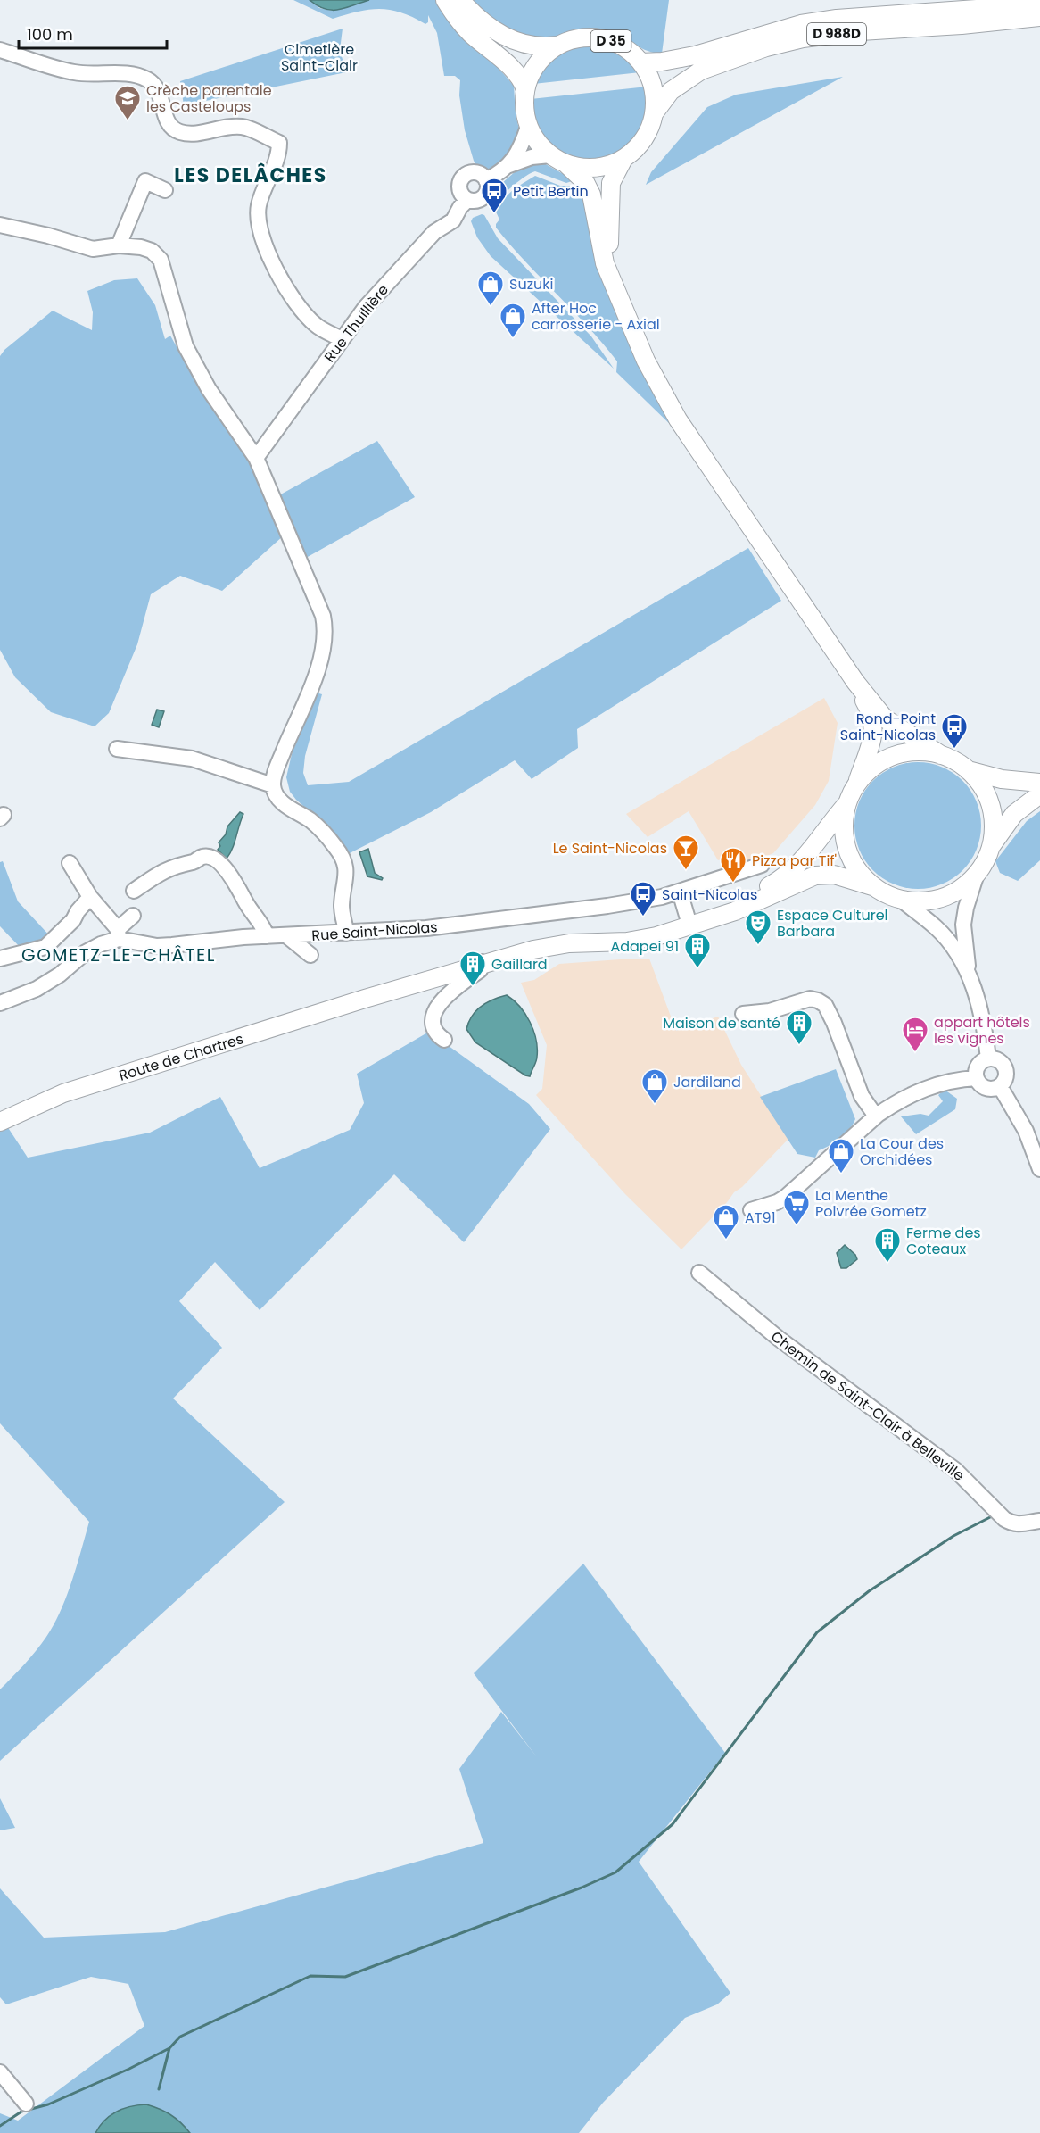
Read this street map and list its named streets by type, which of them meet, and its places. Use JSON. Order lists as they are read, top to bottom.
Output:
{
  "streets": {
    "main road": ["D 988D", "D 35", "Route de Chartres"],
    "street": ["Rue Thuillière", "Rue Saint-Nicolas", "Chemin de Saint-Clair à Belleville"]
  },
  "crossings": [
    ["D 988D", "D 35"],
    ["D 35", "Route de Chartres"]
  ],
  "districts": ["LES DELÂCHES", "GOMETZ-LE-CHÂTEL"],
  "parks": ["Cimetière Saint-Clair"],
  "places": {
    "school or university": ["Crèche parentale les Casteloups"],
    "bus stop": ["Petit Bertin", "Rond-Point Saint-Nicolas", "Saint-Nicolas"],
    "shop": [
      "Suzuki",
      "After Hoc carrosserie - Axial",
      "Jardiland",
      "La Cour des Orchidées",
      "AT91"
    ],
    "bar": ["Le Saint-Nicolas"],
    "restaurant": ["Pizza par Tif'"],
    "theatre": ["Espace Culturel Barbara"],
    "building": [
      "Adapei 91",
      "Gaillard",
      "Maison de santé",
      "Ferme des Coteaux"
    ],
    "hotel": ["appart hôtels les vignes"],
    "supermarket": ["La Menthe Poivrée Gometz"]
  },
  "scale_bar": "100 m"
}
